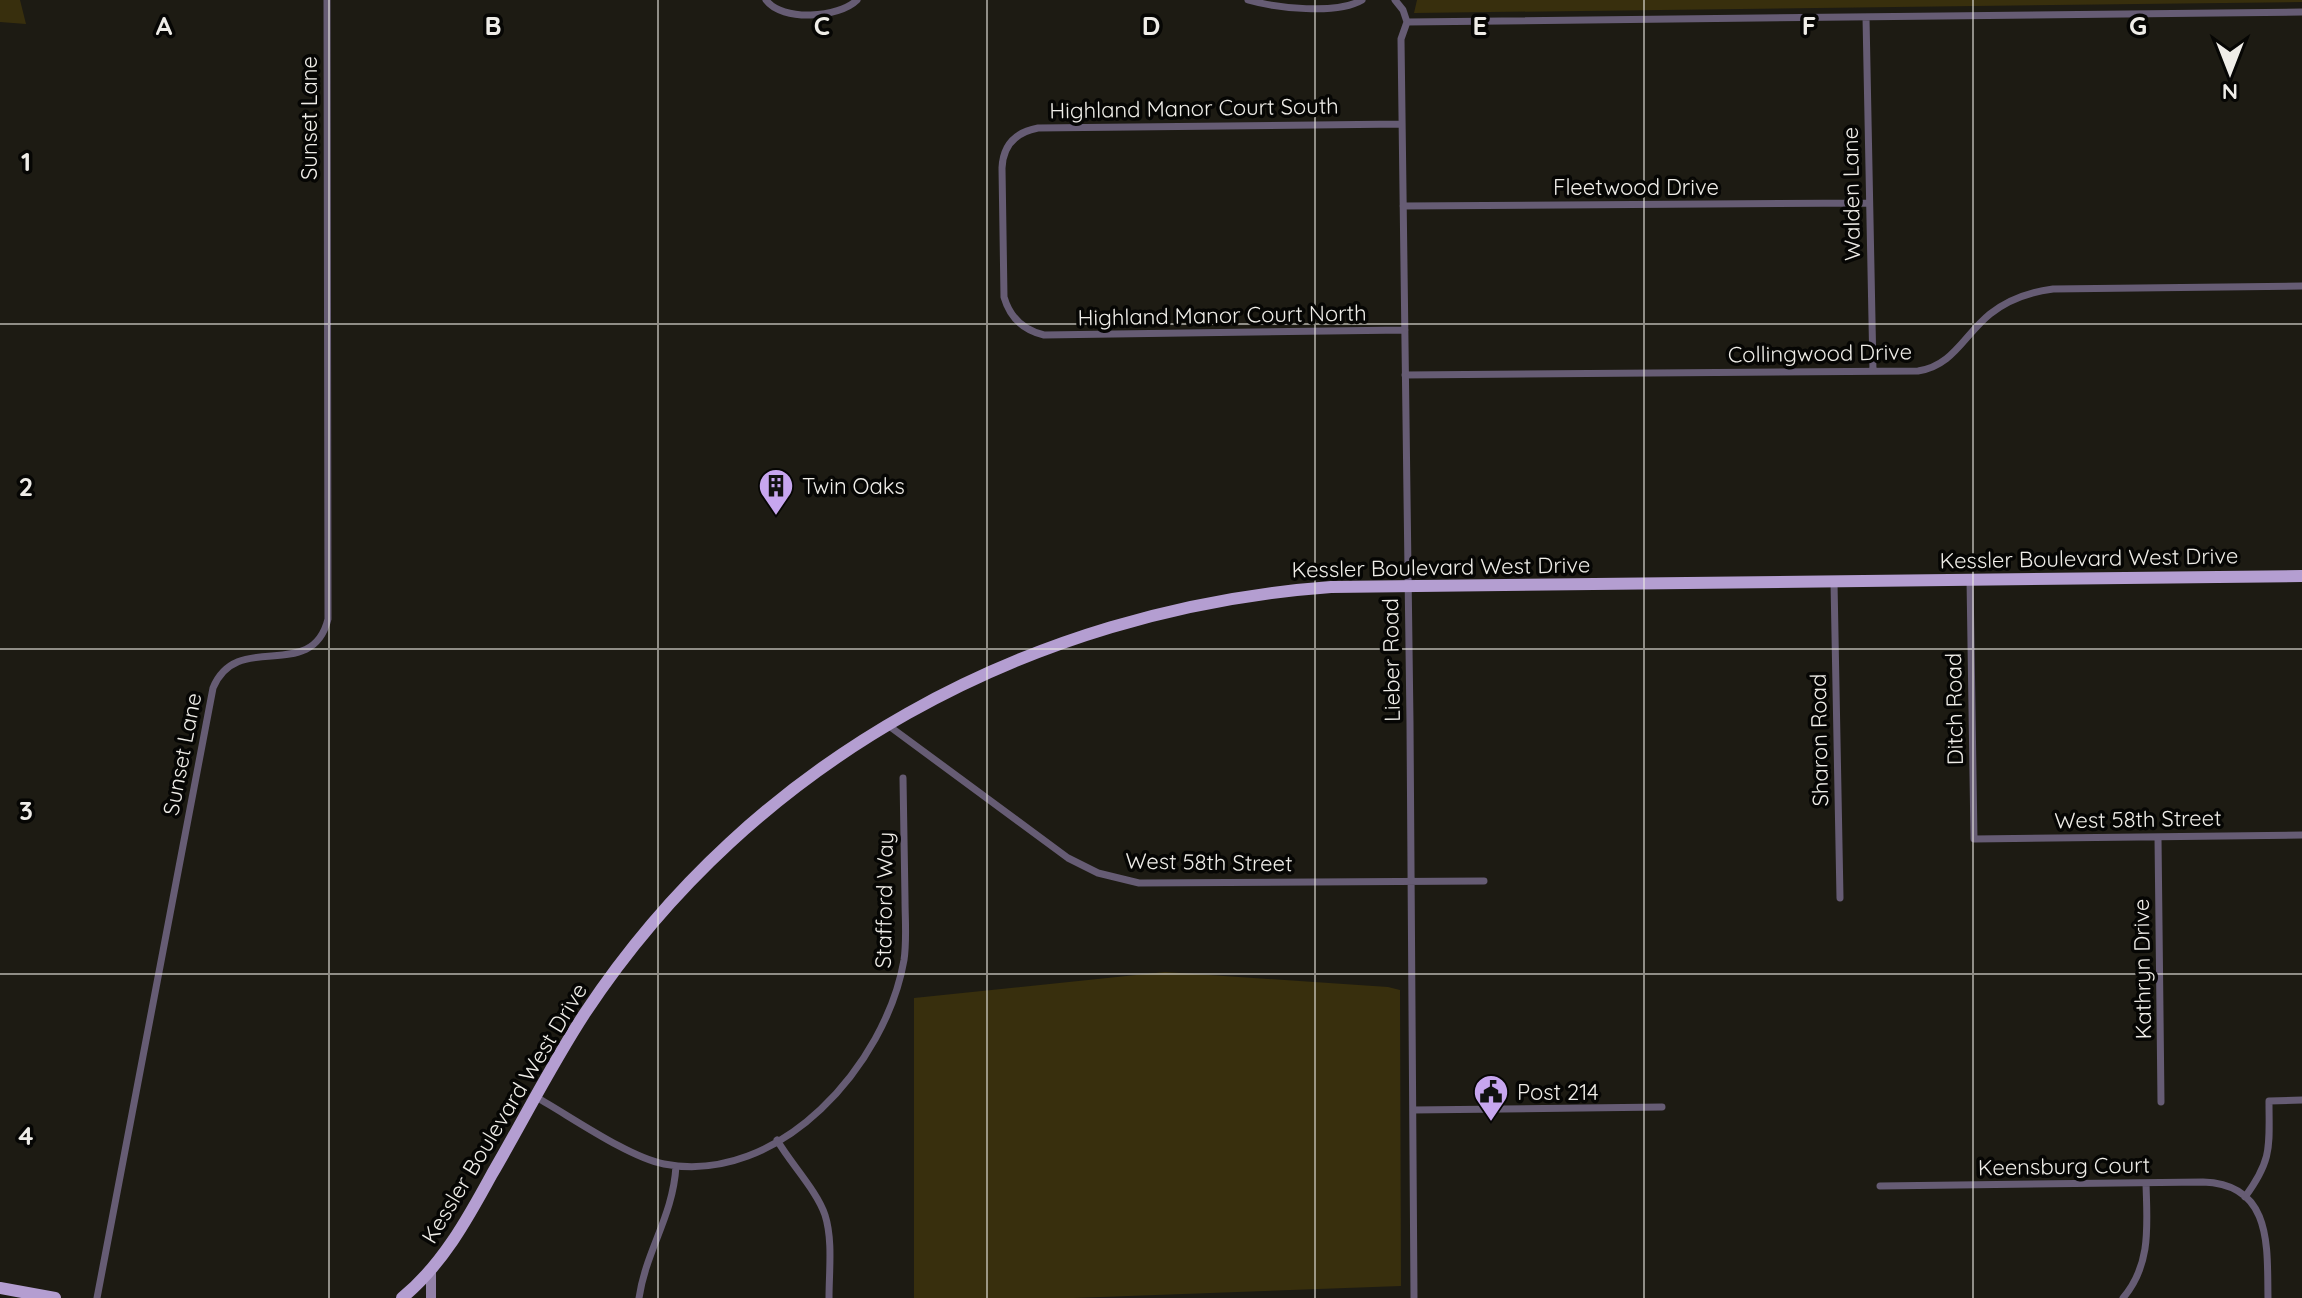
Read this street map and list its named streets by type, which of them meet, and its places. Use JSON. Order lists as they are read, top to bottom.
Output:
{
  "streets": {
    "main road": ["Kessler Boulevard West Drive"],
    "street": [
      "Highland Manor Court South",
      "Sunset Lane",
      "Fleetwood Drive",
      "Walden Lane",
      "Highland Manor Court North",
      "Collingwood Drive",
      "Lieber Road",
      "Ditch Road",
      "Sharon Road",
      "West 58th Street",
      "Stafford Way",
      "Kathryn Drive",
      "Keensburg Court"
    ]
  },
  "crossings": [
    ["Highland Manor Court South", "Highland Manor Court North"],
    ["Highland Manor Court South", "Lieber Road"],
    ["Fleetwood Drive", "Walden Lane"],
    ["Fleetwood Drive", "Lieber Road"],
    ["Walden Lane", "Collingwood Drive"],
    ["Highland Manor Court North", "Lieber Road"],
    ["Collingwood Drive", "Lieber Road"],
    ["Kessler Boulevard West Drive", "Lieber Road"],
    ["Kessler Boulevard West Drive", "Ditch Road"],
    ["Kessler Boulevard West Drive", "Sharon Road"],
    ["Kessler Boulevard West Drive", "West 58th Street"],
    ["Kessler Boulevard West Drive", "Stafford Way"],
    ["Lieber Road", "West 58th Street"],
    ["Ditch Road", "West 58th Street"],
    ["West 58th Street", "Kathryn Drive"]
  ],
  "places": {
    "building": ["Twin Oaks"],
    "public building": ["Post 214"]
  },
  "north": "bottom",
  "grid": {
    "columns": [
      "A",
      "B",
      "C",
      "D",
      "E",
      "F",
      "G"
    ],
    "rows": [
      "1",
      "2",
      "3",
      "4"
    ]
  }
}
